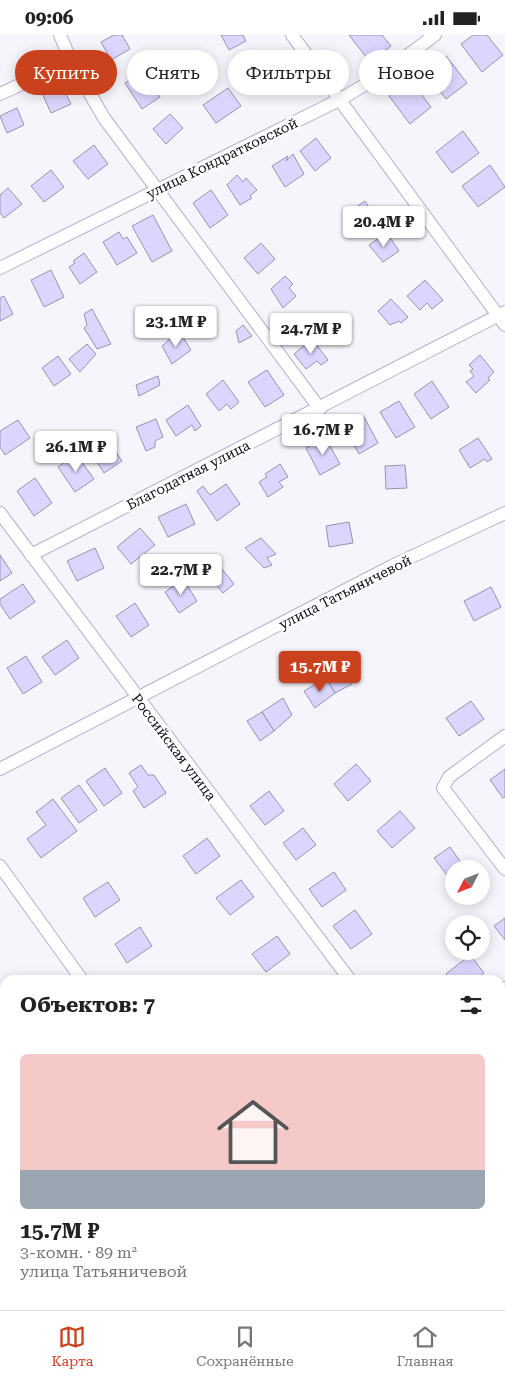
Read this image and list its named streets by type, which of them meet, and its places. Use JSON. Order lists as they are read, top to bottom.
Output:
{
  "streets": {
    "street": [
      "улица Кондратковской",
      "Благодатная улица",
      "улица Татьяничевой",
      "Российская улица"
    ]
  },
  "crossings": [
    ["Благодатная улица", "Российская улица"],
    ["улица Татьяничевой", "Российская улица"]
  ],
  "north": "bottom left",
  "page": {
    "status": "09:06",
    "chip": [
      "Купить",
      "Снять",
      "Фильтры",
      "Новое"
    ],
    "price": [
      "20.4M ₽",
      "23.1M ₽",
      "24.7M ₽",
      "16.7M ₽",
      "26.1M ₽",
      "22.7M ₽",
      "15.7M ₽"
    ],
    "heading": "Объектов: 7",
    "list": [
      {
        "name": "15.7M ₽",
        "note": "3-комн. · 89 m² · улица Татьяничевой"
      }
    ],
    "tabs": ["Карта", "Сохранённые", "Главная"]
  }
}
